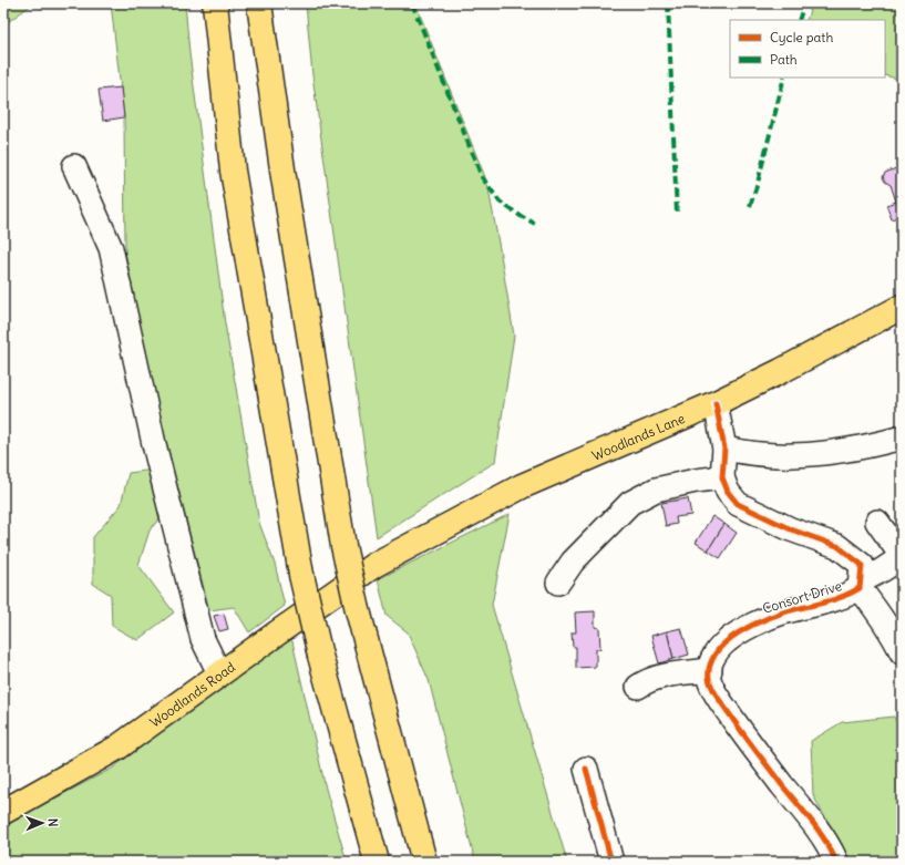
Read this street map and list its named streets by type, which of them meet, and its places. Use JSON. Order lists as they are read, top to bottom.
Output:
{
  "streets": {
    "main road": ["Woodlands Lane", "Woodlands Road"],
    "street": ["Consort Drive"]
  },
  "crossings": [
    ["Woodlands Lane", "Woodlands Road"]
  ],
  "legend": ["Cycle path", "Path"],
  "north": "right"
}
